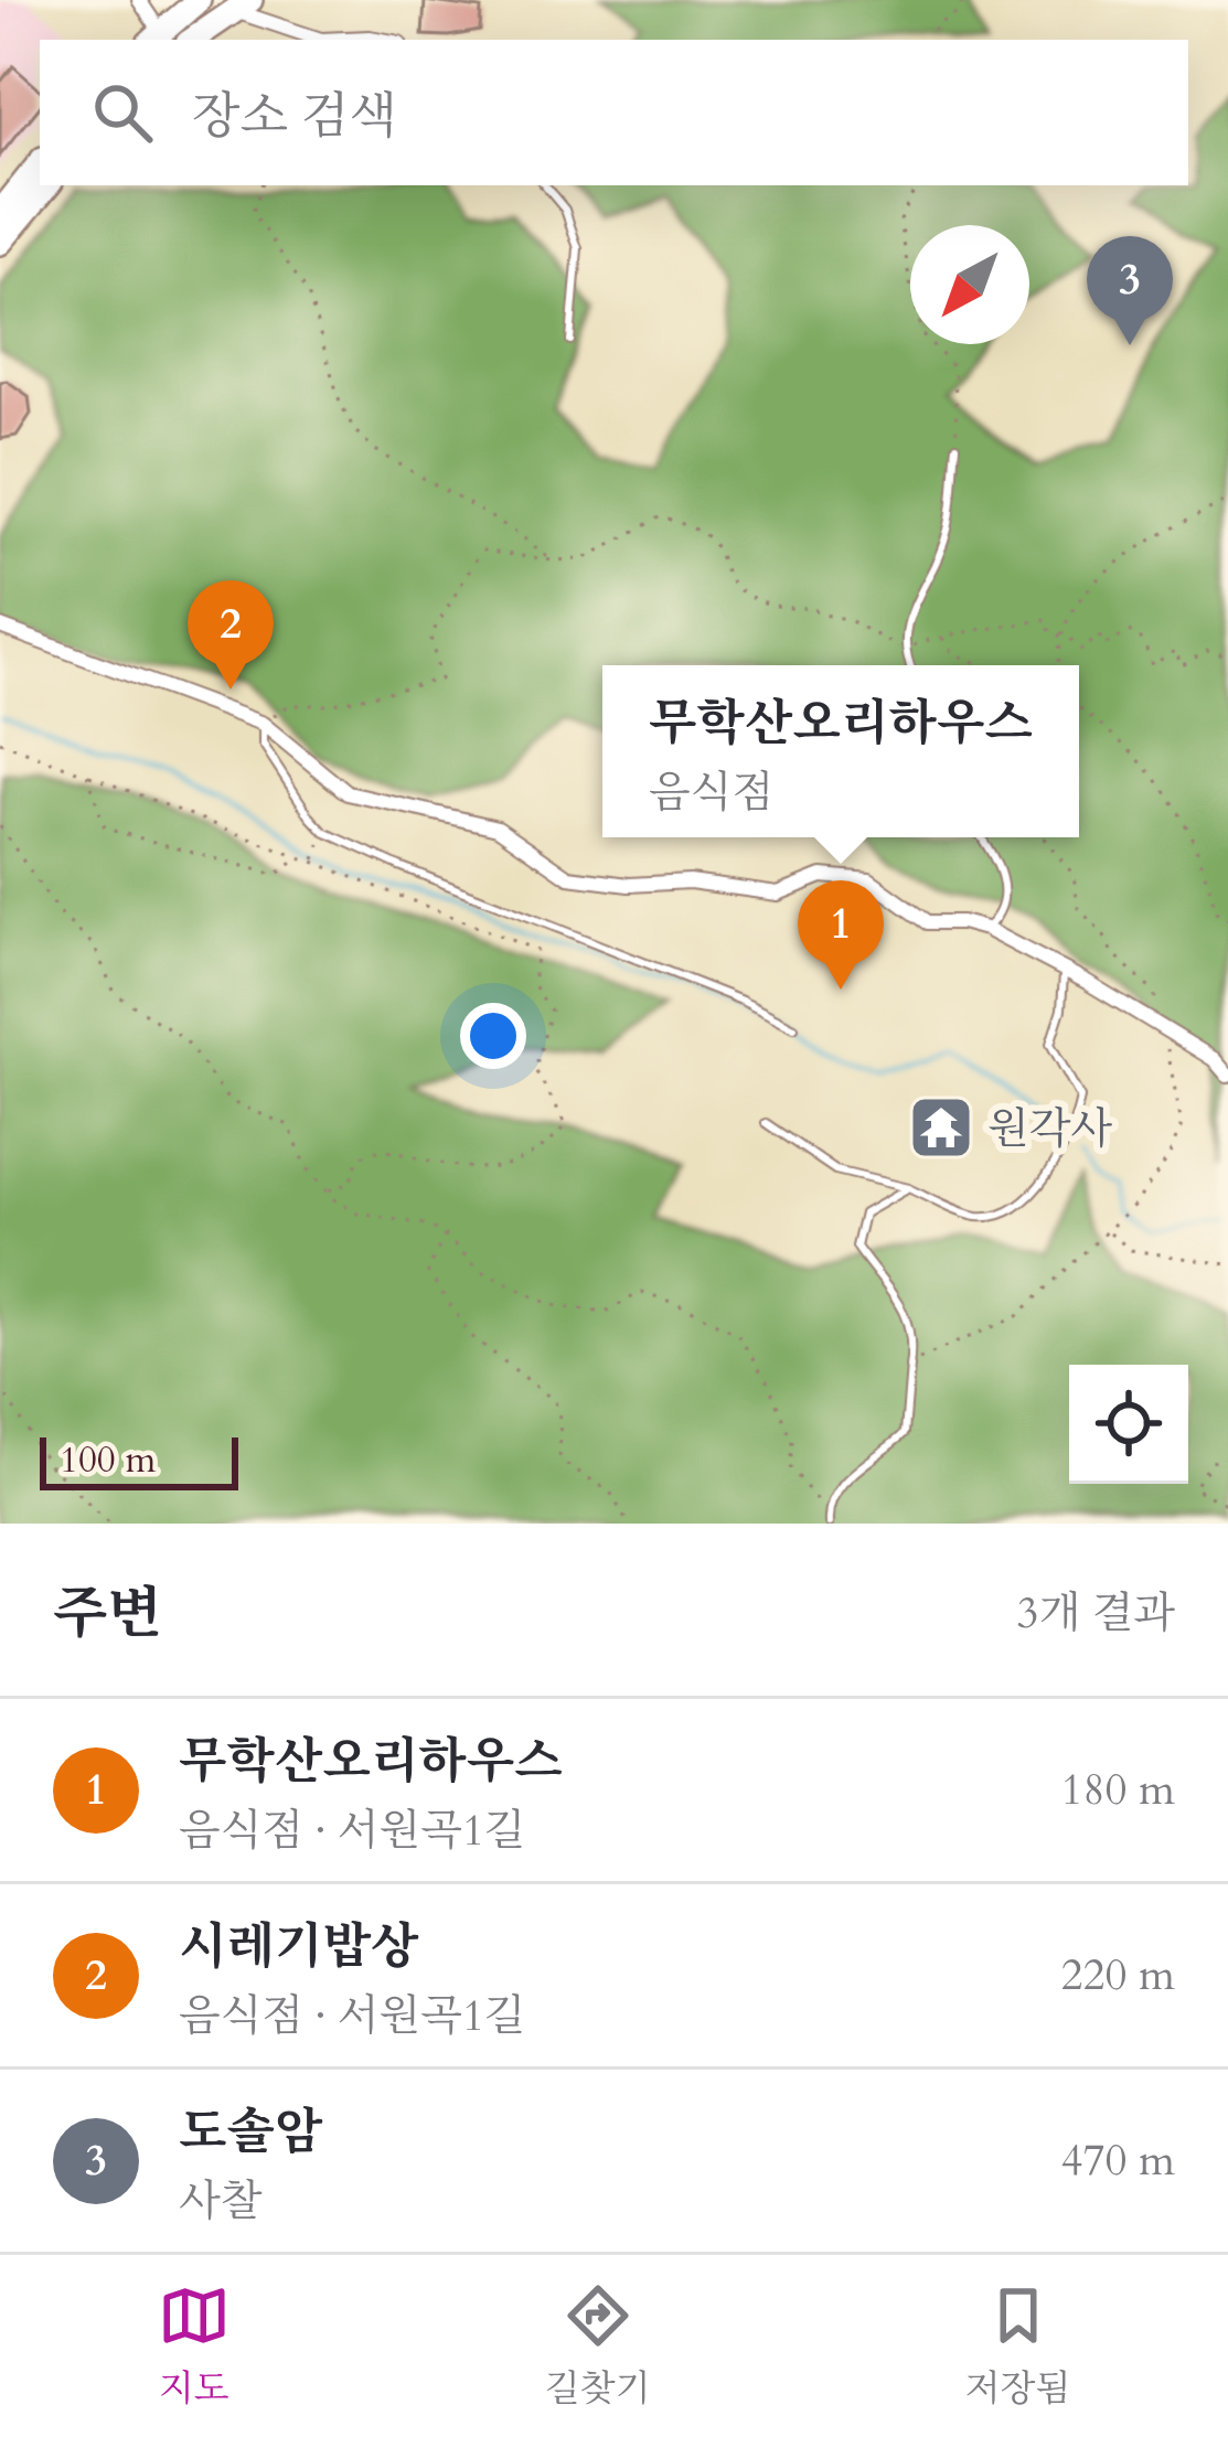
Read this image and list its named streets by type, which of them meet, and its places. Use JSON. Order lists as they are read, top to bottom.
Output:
{
  "places": {
    "temple": ["원각사"]
  },
  "scale_bar": "100 m",
  "north": "bottom left",
  "page": {
    "search": "장소 검색",
    "pins": ["3", "2", "1"],
    "popup": ["무학산오리하우스", "음식점"],
    "scale": "100 m",
    "heading": ["주변", "3개 결과"],
    "list": [
      {
        "mark": "1",
        "name": "무학산오리하우스",
        "note": "음식점 · 서원곡1길",
        "value": "180 m"
      },
      {
        "mark": "2",
        "name": "시레기밥상",
        "note": "음식점 · 서원곡1길",
        "value": "220 m"
      },
      {
        "mark": "3",
        "name": "도솔암",
        "note": "사찰",
        "value": "470 m"
      }
    ],
    "nav": ["지도", "길찾기", "저장됨"]
  }
}
